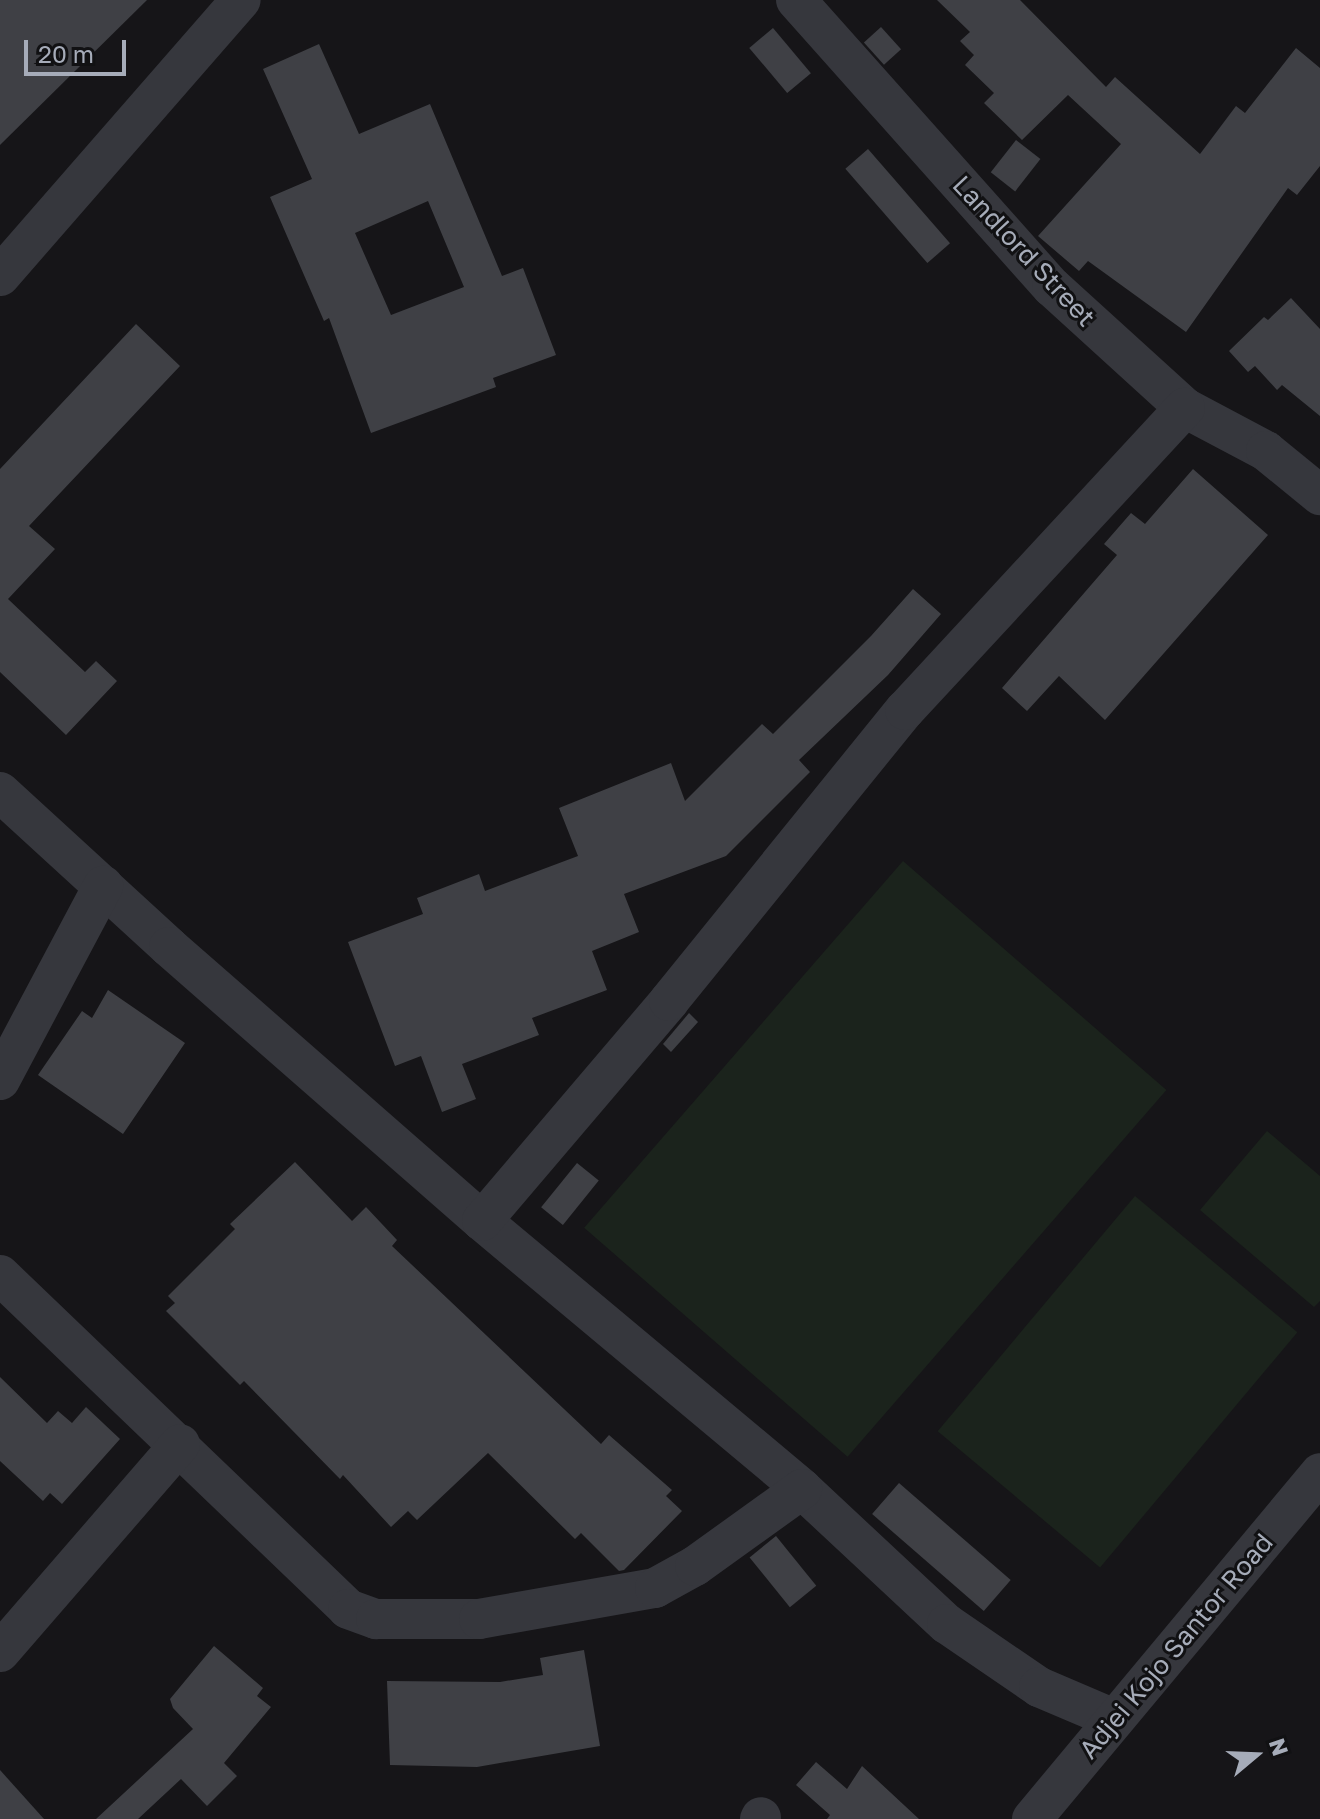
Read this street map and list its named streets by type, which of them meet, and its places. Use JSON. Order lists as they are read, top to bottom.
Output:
{
  "streets": {
    "street": ["Landlord Street", "Adjei Kojo Santor Road"]
  },
  "scale_bar": "20 m",
  "north": "right"
}
